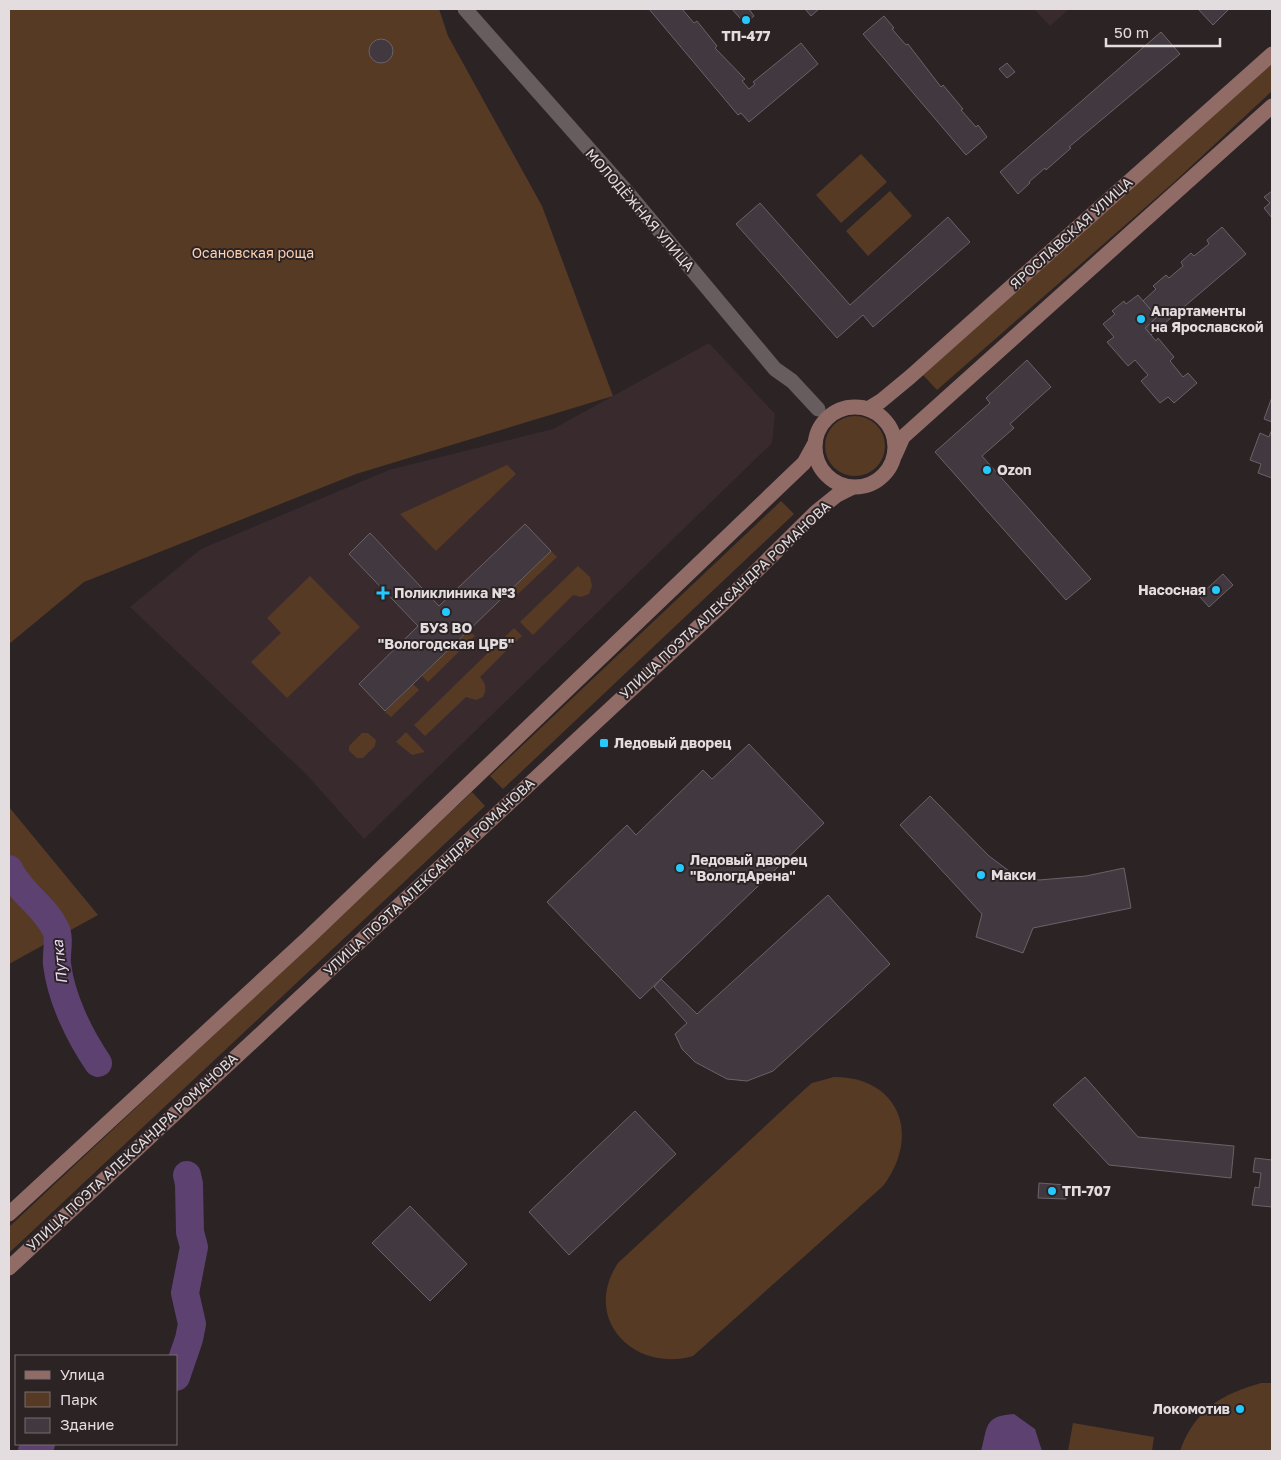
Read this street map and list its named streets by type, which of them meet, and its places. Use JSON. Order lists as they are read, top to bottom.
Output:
{
  "streets": {
    "main road": ["ЯРОСЛАВСКАЯ УЛИЦА", "УЛИЦА ПОЭТА АЛЕКСАНДРА РОМАНОВА"],
    "street": ["МОЛОДЁЖНАЯ УЛИЦА"]
  },
  "crossings": [
    ["ЯРОСЛАВСКАЯ УЛИЦА", "УЛИЦА ПОЭТА АЛЕКСАНДРА РОМАНОВА"]
  ],
  "water": ["Путка"],
  "parks": ["Осановская роща"],
  "places": {
    "other": [
      "ТП-477",
      "Апартаменты на Ярославской",
      "Ozon",
      "Насосная",
      "БУЗ ВО \"Вологодская ЦРБ\"",
      "Ледовый дворец \"ВологдАрена\"",
      "Макси",
      "ТП-707",
      "Локомотив"
    ],
    "health": ["Поликлиника №3"],
    "transit": ["Ледовый дворец"]
  },
  "legend": ["Улица", "Парк", "Здание"],
  "scale_bar": "50 m"
}
